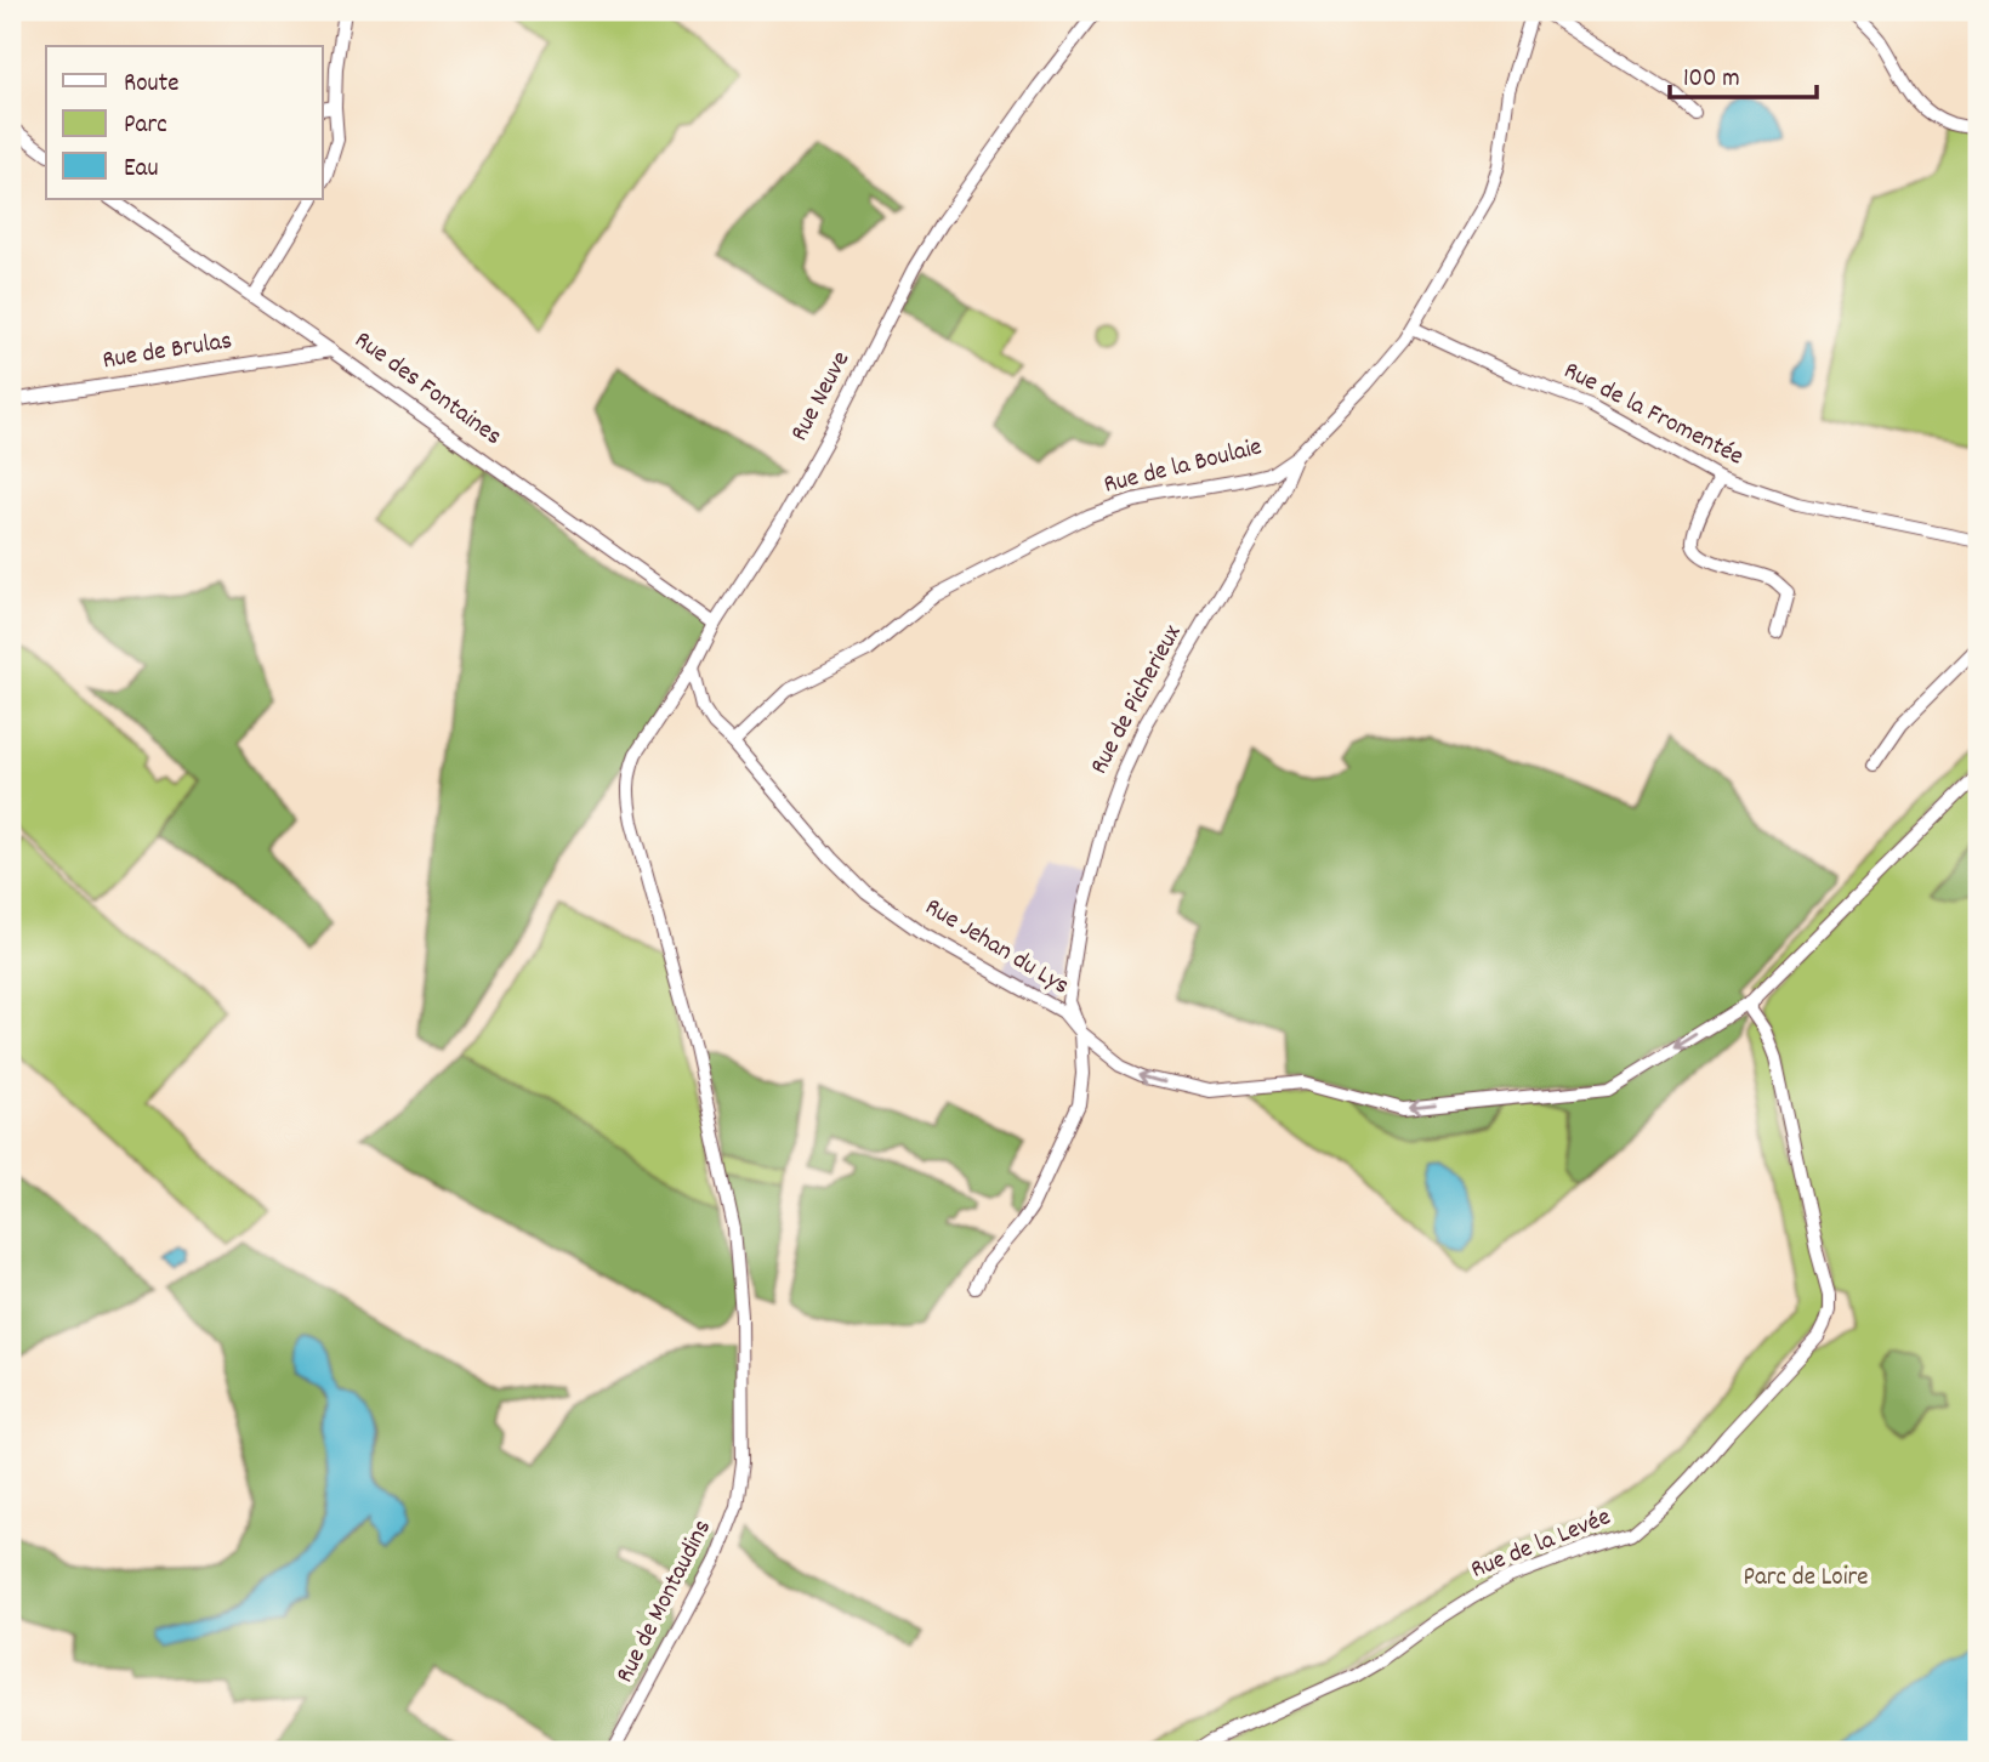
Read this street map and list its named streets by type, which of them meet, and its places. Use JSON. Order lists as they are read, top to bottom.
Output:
{
  "streets": {
    "street": [
      "Rue de Brulas",
      "Rue des Fontaines",
      "Rue Neuve",
      "Rue de la Fromentée",
      "Rue de la Boulaie",
      "Rue de Picherieux",
      "Rue Jehan du Lys",
      "Rue de la Levée",
      "Rue de Montaudins"
    ]
  },
  "crossings": [
    ["Rue de Brulas", "Rue des Fontaines"],
    ["Rue des Fontaines", "Rue Neuve"],
    ["Rue Neuve", "Rue Jehan du Lys"],
    ["Rue Neuve", "Rue de Montaudins"],
    ["Rue de la Fromentée", "Rue de la Boulaie"],
    ["Rue de la Boulaie", "Rue de Picherieux"],
    ["Rue de la Boulaie", "Rue Jehan du Lys"],
    ["Rue de Picherieux", "Rue Jehan du Lys"],
    ["Rue Jehan du Lys", "Rue de la Levée"]
  ],
  "one_way": ["Rue Jehan du Lys"],
  "parks": ["Parc de Loire"],
  "legend": ["Route", "Parc", "Eau"],
  "scale_bar": "100 m"
}
